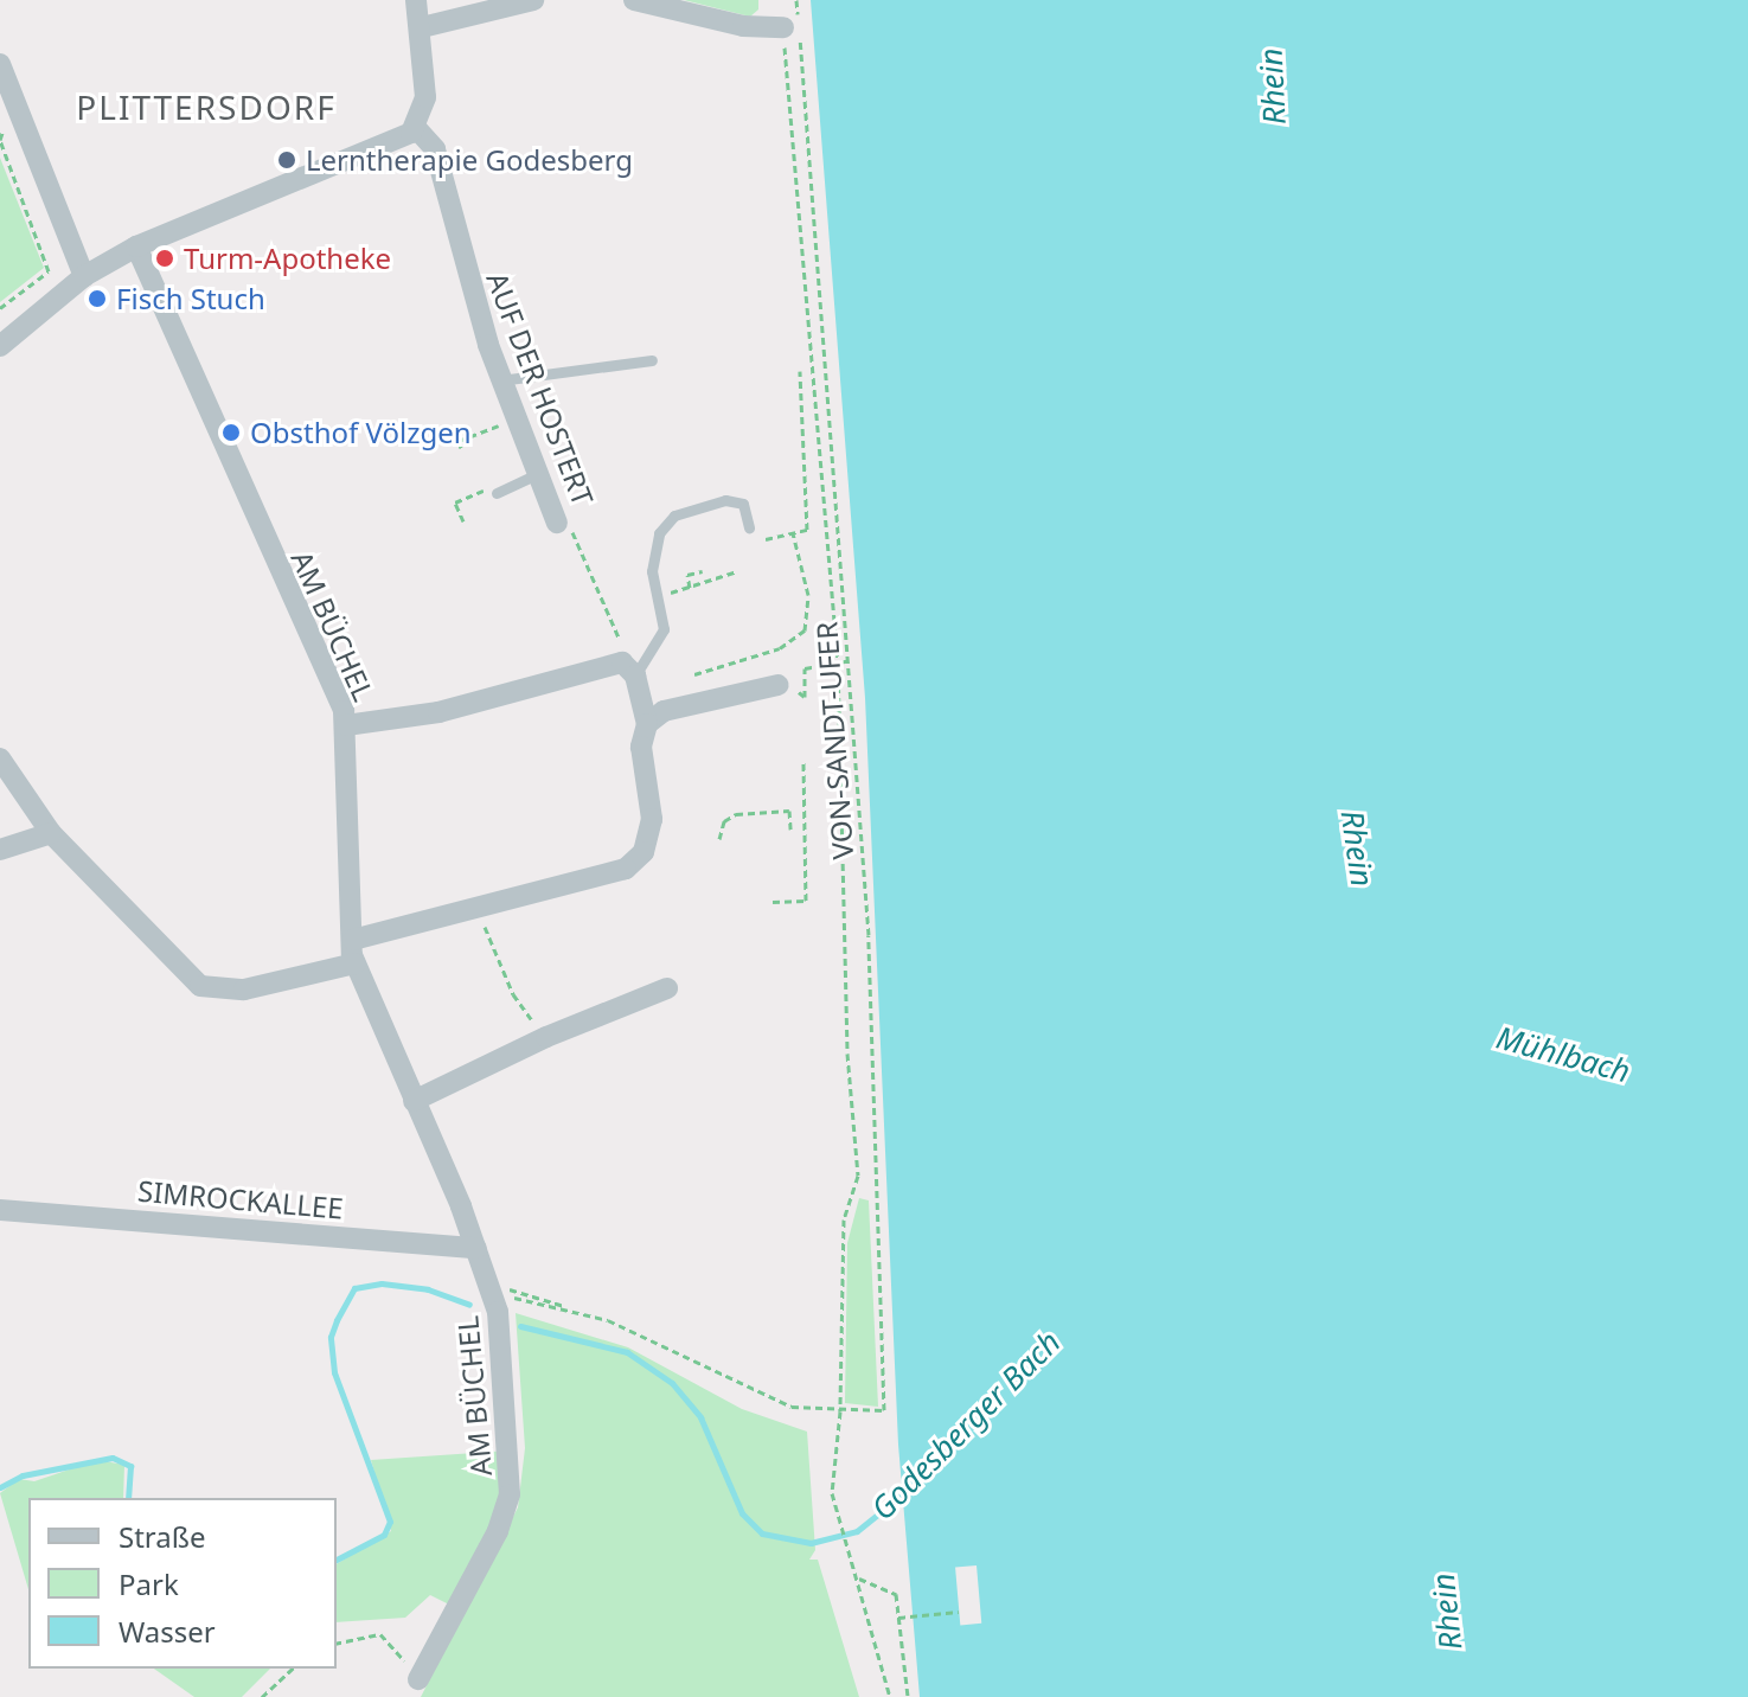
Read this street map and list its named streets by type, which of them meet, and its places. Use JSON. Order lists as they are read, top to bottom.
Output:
{
  "streets": {
    "street": ["AUF DER HOSTERT", "AM BÜCHEL", "SIMROCKALLEE"],
    "path": ["VON-SANDT-UFER"]
  },
  "crossings": [
    ["AM BÜCHEL", "SIMROCKALLEE"]
  ],
  "districts": ["PLITTERSDORF"],
  "water": ["Rhein", "Mühlbach", "Godesberger Bach"],
  "places": [
    "Lerntherapie Godesberg",
    "Turm-Apotheke",
    "Fisch Stuch",
    "Obsthof Völzgen"
  ],
  "legend": ["Straße", "Park", "Wasser"]
}
